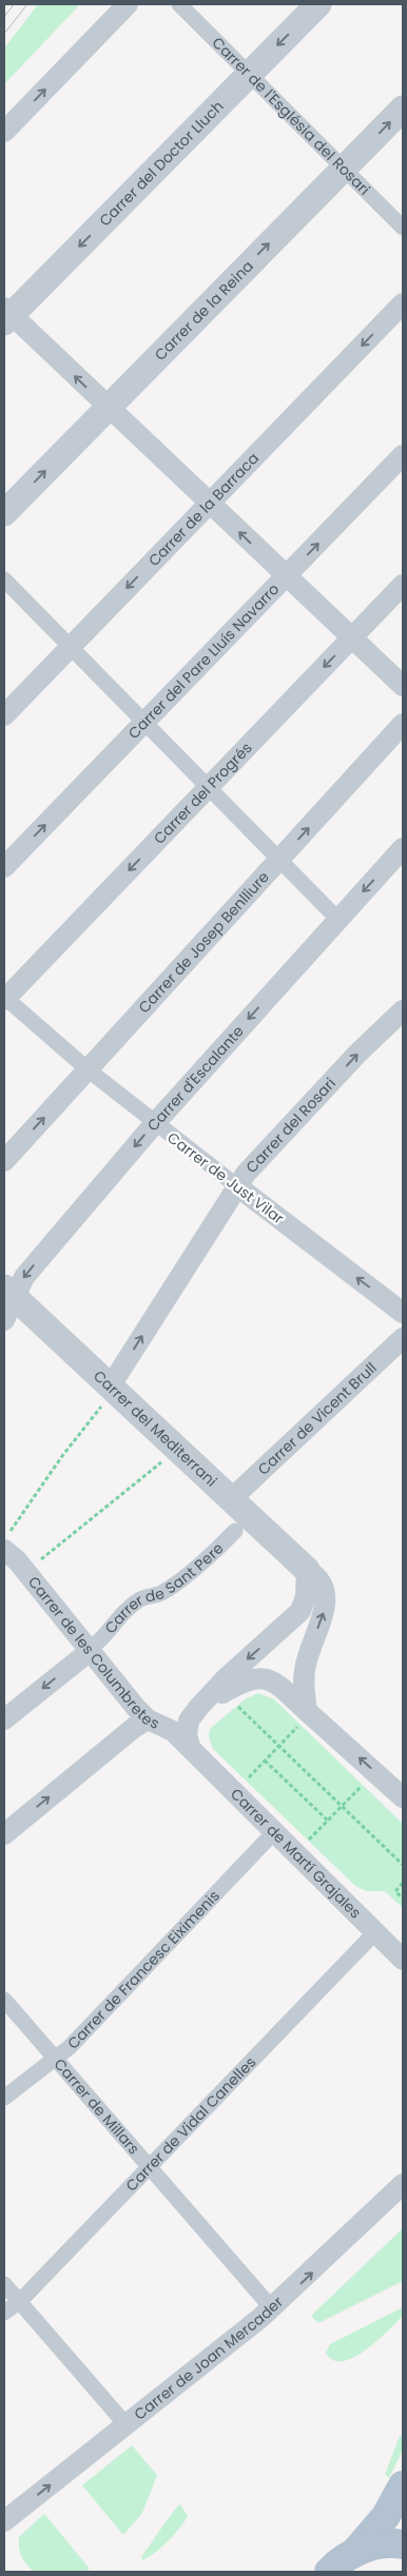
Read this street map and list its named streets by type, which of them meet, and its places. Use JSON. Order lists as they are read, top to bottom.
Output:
{
  "streets": {
    "street": [
      "Carrer de l'Església del Rosari",
      "Carrer del Doctor Lluch",
      "Carrer de la Reina",
      "Carrer de la Barraca",
      "Carrer del Pare Lluís Navarro",
      "Carrer del Progrés",
      "Carrer de Josep Benlliure",
      "Carrer d'Escalante",
      "Carrer del Rosari",
      "Carrer de Just Vilar",
      "Carrer de Vicent Brull",
      "Carrer del Mediterrani",
      "Carrer de Sant Pere",
      "Carrer de les Columbretes",
      "Carrer de Martí Grajales",
      "Carrer de Francesc Eiximenis",
      "Carrer de Millars",
      "Carrer de Vidal Canelles",
      "Carrer de Joan Mercader"
    ]
  },
  "crossings": [
    ["Carrer de l'Església del Rosari", "Carrer del Doctor Lluch"],
    ["Carrer de l'Església del Rosari", "Carrer de la Reina"],
    ["Carrer del Progrés", "Carrer de Just Vilar"],
    ["Carrer de Josep Benlliure", "Carrer de Just Vilar"],
    ["Carrer d'Escalante", "Carrer de Just Vilar"],
    ["Carrer d'Escalante", "Carrer del Mediterrani"],
    ["Carrer del Rosari", "Carrer de Just Vilar"],
    ["Carrer del Rosari", "Carrer del Mediterrani"],
    ["Carrer de Vicent Brull", "Carrer del Mediterrani"],
    ["Carrer de Sant Pere", "Carrer de les Columbretes"],
    ["Carrer de les Columbretes", "Carrer de Martí Grajales"],
    ["Carrer de Martí Grajales", "Carrer de Francesc Eiximenis"],
    ["Carrer de Martí Grajales", "Carrer de Vidal Canelles"],
    ["Carrer de Francesc Eiximenis", "Carrer de Millars"],
    ["Carrer de Millars", "Carrer de Vidal Canelles"],
    ["Carrer de Millars", "Carrer de Joan Mercader"]
  ],
  "one_way": [
    "Carrer de la Reina",
    "Carrer de la Barraca",
    "Carrer del Pare Lluís Navarro",
    "Carrer del Progrés",
    "Carrer de Josep Benlliure",
    "Carrer d'Escalante",
    "Carrer del Rosari",
    "Carrer de Just Vilar",
    "Carrer de Joan Mercader"
  ]
}
